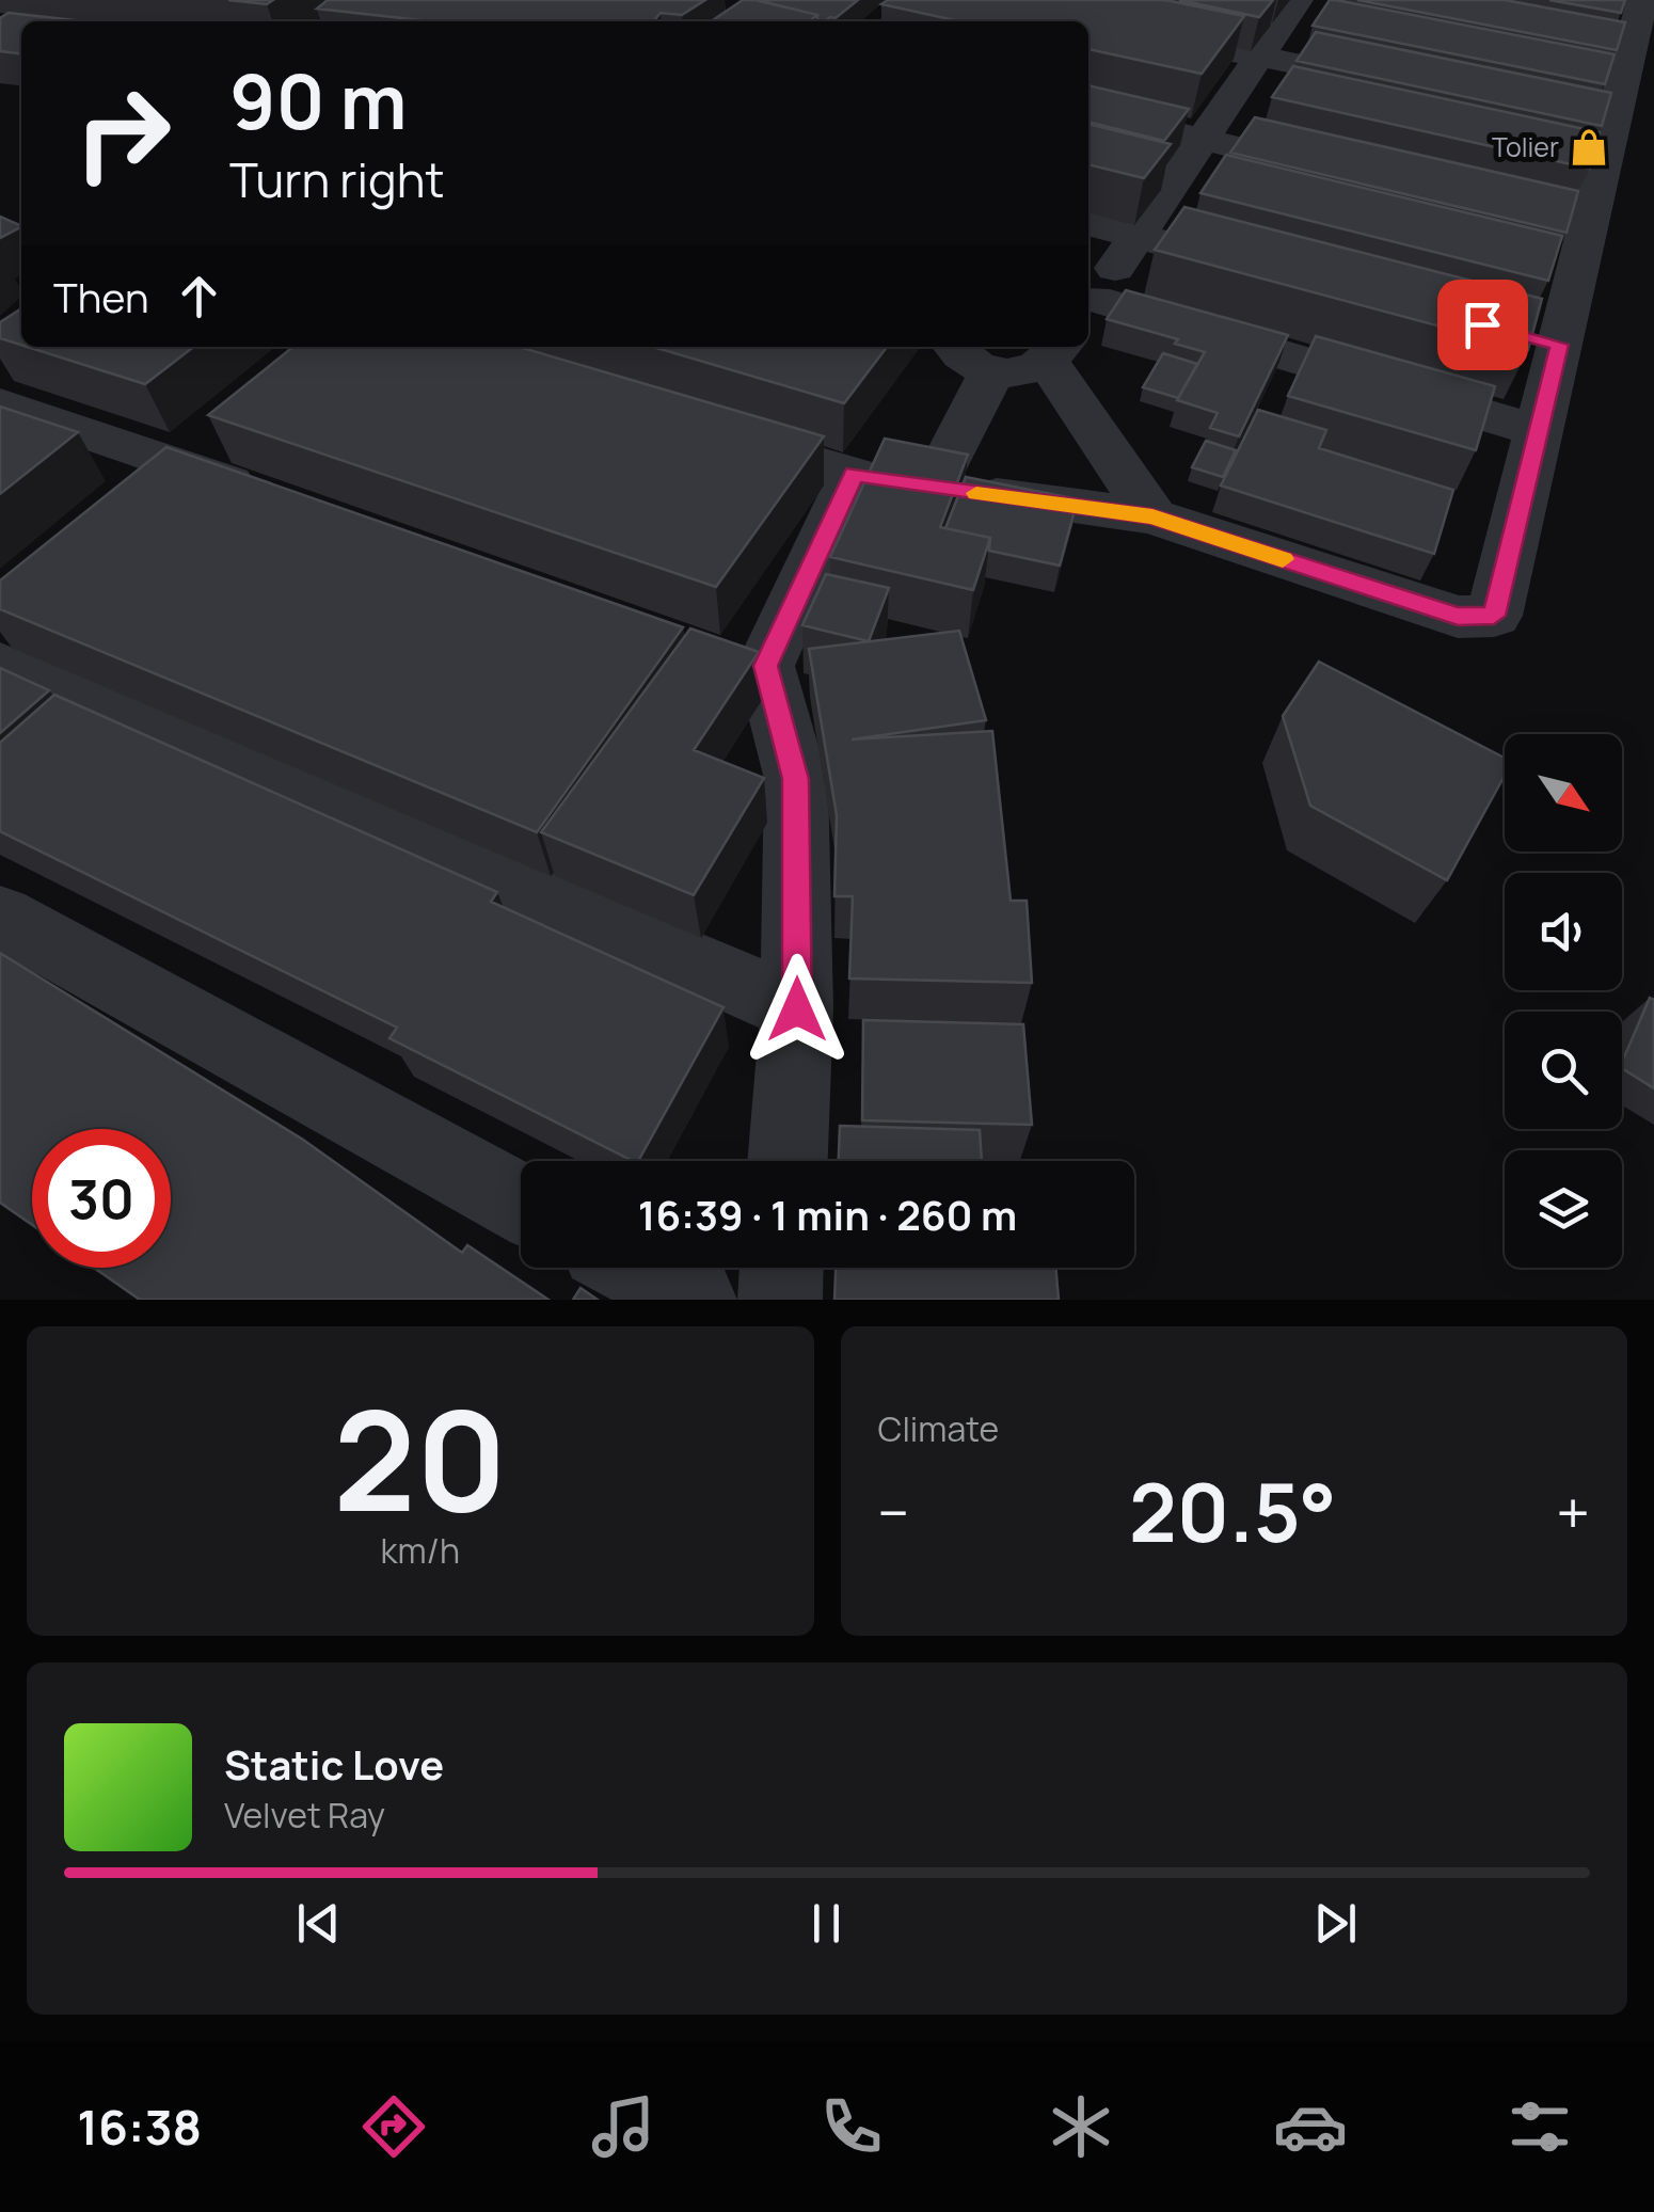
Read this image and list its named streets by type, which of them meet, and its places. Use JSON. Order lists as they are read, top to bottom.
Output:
{
  "places": {
    "shop": ["Tolier"]
  },
  "north": "bottom right",
  "page": {
    "turn": ["90 m", "Turn right"],
    "then": "Then",
    "limit": "30",
    "trip": "16:39 · 1 min · 260 m",
    "tile": [
      ["20", "km/h"],
      "Climate"
    ],
    "heat": ["−", "20.5°", "+"],
    "song": ["Static Love", "Velvet Ray"],
    "tabs": "16:38"
  }
}
